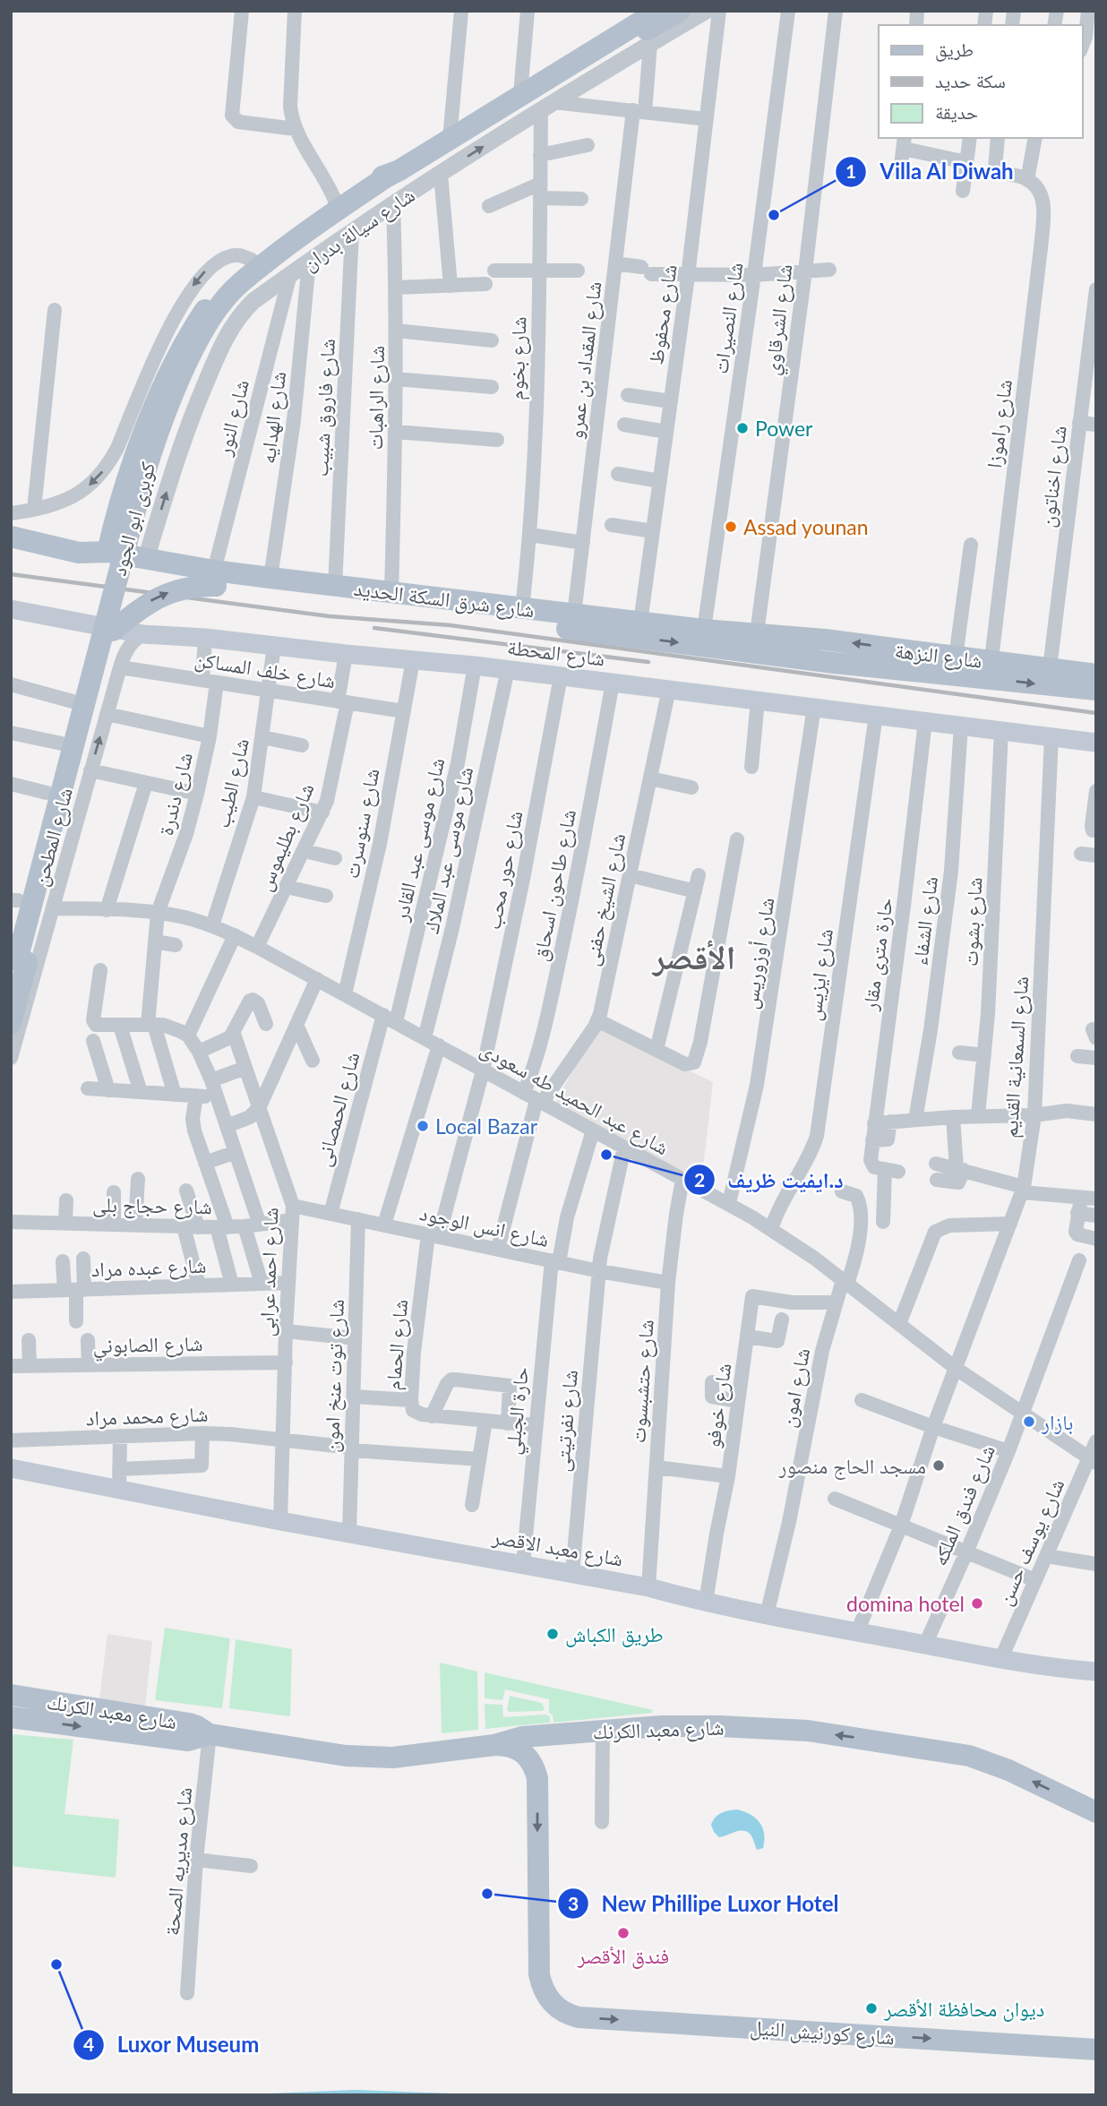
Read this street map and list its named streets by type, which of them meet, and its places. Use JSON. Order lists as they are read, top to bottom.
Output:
{
  "streets": {
    "main road": [
      "شارع سيالة بدران",
      "كوبرى ابو الجود",
      "شارع شرق السكة الحديد",
      "شارع المحطة",
      "شارع النزهة",
      "شارع معبد الاقصر",
      "شارع معبد الكرنك",
      "شارع كورنيش النيل"
    ],
    "street": [
      "شارع محفوظ",
      "شارع النصيرات",
      "شارع الشرقاوي",
      "شارع بخوم",
      "شارع المقداد بن عمرو",
      "شارع الراهبات",
      "شارع فاروق شبيب",
      "شارع النور",
      "شارع الهدايه",
      "شارع راموزا",
      "شارع اخناتون",
      "شارع خلف المساكن",
      "شارع الطيب",
      "شارع دندرة",
      "شارع سنوسرت",
      "شارع المطحن",
      "شارع بطليموس",
      "شارع موسى عبد القادر",
      "شارع موسى عبد الملاك",
      "شارع حور محب",
      "شارع طاحون اسحاق",
      "شارع الشيخ حفنى",
      "شارع الشفاء",
      "شارع بشوت",
      "شارع أوزوريس",
      "حارة مترى مقار",
      "شارع ايزيس",
      "شارع السمعانية القديم",
      "شارع عبد الحميد طه سعودى",
      "شارع الحمصانى",
      "شارع حجاج بلى",
      "شارع انس الوجود",
      "شارع عبده مراد",
      "شارع احمد عرابى",
      "شارع الصابوني",
      "شارع الحمام",
      "شارع توت عنخ امون",
      "شارع حتشبسوت",
      "شارع امون",
      "شارع خوفو",
      "حارة الجبلي",
      "شارع محمد مراد",
      "شارع نفرتيتى",
      "شارع فندق الملكه",
      "شارع يوسف حسن",
      "شارع مديريه الصحة"
    ]
  },
  "crossings": [
    ["شارع سيالة بدران", "شارع بخوم"],
    ["شارع سيالة بدران", "شارع المقداد بن عمرو"],
    ["شارع سيالة بدران", "شارع الراهبات"],
    ["شارع سيالة بدران", "شارع فاروق شبيب"],
    ["شارع سيالة بدران", "شارع النور"],
    ["شارع سيالة بدران", "شارع الهدايه"],
    ["شارع سيالة بدران", "كوبرى ابو الجود"],
    ["شارع سيالة بدران", "شارع شرق السكة الحديد"],
    ["شارع محفوظ", "شارع شرق السكة الحديد"],
    ["شارع النصيرات", "شارع شرق السكة الحديد"],
    ["شارع الشرقاوي", "شارع شرق السكة الحديد"],
    ["شارع بخوم", "شارع شرق السكة الحديد"],
    ["شارع المقداد بن عمرو", "شارع شرق السكة الحديد"],
    ["شارع الراهبات", "شارع شرق السكة الحديد"],
    ["شارع فاروق شبيب", "شارع شرق السكة الحديد"],
    ["شارع النور", "شارع شرق السكة الحديد"],
    ["شارع النور", "شارع النزهة"],
    ["شارع الهدايه", "شارع شرق السكة الحديد"],
    ["شارع راموزا", "شارع النزهة"],
    ["شارع اخناتون", "شارع النزهة"],
    ["شارع شرق السكة الحديد", "شارع النزهة"],
    ["شارع المحطة", "شارع الطيب"],
    ["شارع المحطة", "شارع دندرة"],
    ["شارع المحطة", "شارع سنوسرت"],
    ["شارع المحطة", "شارع المطحن"],
    ["شارع المحطة", "شارع بطليموس"],
    ["شارع المحطة", "شارع موسى عبد القادر"],
    ["شارع المحطة", "شارع موسى عبد الملاك"],
    ["شارع المحطة", "شارع حور محب"],
    ["شارع المحطة", "شارع طاحون اسحاق"],
    ["شارع المحطة", "شارع الشيخ حفنى"],
    ["شارع المحطة", "شارع الشفاء"],
    ["شارع المحطة", "شارع بشوت"],
    ["شارع المحطة", "شارع أوزوريس"],
    ["شارع المحطة", "حارة مترى مقار"],
    ["شارع المحطة", "شارع ايزيس"],
    ["شارع المحطة", "شارع السمعانية القديم"],
    ["شارع خلف المساكن", "شارع الطيب"],
    ["شارع خلف المساكن", "شارع دندرة"],
    ["شارع خلف المساكن", "شارع سنوسرت"],
    ["شارع خلف المساكن", "شارع المطحن"],
    ["شارع خلف المساكن", "شارع بطليموس"],
    ["شارع الطيب", "شارع عبد الحميد طه سعودى"],
    ["شارع دندرة", "شارع عبد الحميد طه سعودى"],
    ["شارع سنوسرت", "شارع عبد الحميد طه سعودى"],
    ["شارع المطحن", "شارع عبد الحميد طه سعودى"],
    ["شارع بطليموس", "شارع عبد الحميد طه سعودى"],
    ["شارع موسى عبد القادر", "شارع عبد الحميد طه سعودى"],
    ["شارع موسى عبد القادر", "شارع الحمصانى"],
    ["شارع موسى عبد الملاك", "شارع عبد الحميد طه سعودى"],
    ["شارع حور محب", "شارع عبد الحميد طه سعودى"],
    ["شارع حور محب", "شارع انس الوجود"],
    ["شارع حور محب", "شارع الحمام"],
    ["شارع طاحون اسحاق", "شارع الشيخ حفنى"],
    ["شارع طاحون اسحاق", "شارع عبد الحميد طه سعودى"],
    ["شارع الشيخ حفنى", "شارع عبد الحميد طه سعودى"],
    ["شارع أوزوريس", "شارع عبد الحميد طه سعودى"],
    ["شارع ايزيس", "شارع عبد الحميد طه سعودى"],
    ["شارع السمعانية القديم", "شارع عبد الحميد طه سعودى"],
    ["شارع السمعانية القديم", "شارع معبد الاقصر"],
    ["شارع عبد الحميد طه سعودى", "شارع الحمصانى"],
    ["شارع عبد الحميد طه سعودى", "شارع حتشبسوت"],
    ["شارع عبد الحميد طه سعودى", "شارع امون"],
    ["شارع عبد الحميد طه سعودى", "حارة الجبلي"],
    ["شارع عبد الحميد طه سعودى", "شارع نفرتيتى"],
    ["شارع عبد الحميد طه سعودى", "شارع فندق الملكه"],
    ["شارع عبد الحميد طه سعودى", "شارع يوسف حسن"],
    ["شارع الحمصانى", "شارع انس الوجود"],
    ["شارع حجاج بلى", "شارع انس الوجود"],
    ["شارع حجاج بلى", "شارع احمد عرابى"],
    ["شارع انس الوجود", "شارع احمد عرابى"],
    ["شارع انس الوجود", "شارع الحمام"],
    ["شارع انس الوجود", "شارع توت عنخ امون"],
    ["شارع انس الوجود", "شارع حتشبسوت"],
    ["شارع انس الوجود", "حارة الجبلي"],
    ["شارع انس الوجود", "شارع نفرتيتى"],
    ["شارع عبده مراد", "شارع احمد عرابى"],
    ["شارع احمد عرابى", "شارع الصابوني"],
    ["شارع احمد عرابى", "شارع محمد مراد"],
    ["شارع احمد عرابى", "شارع معبد الاقصر"],
    ["شارع توت عنخ امون", "شارع محمد مراد"],
    ["شارع توت عنخ امون", "شارع معبد الاقصر"],
    ["شارع حتشبسوت", "شارع معبد الاقصر"],
    ["شارع امون", "شارع خوفو"],
    ["شارع امون", "شارع معبد الاقصر"],
    ["شارع خوفو", "شارع معبد الاقصر"],
    ["حارة الجبلي", "شارع معبد الاقصر"],
    ["شارع نفرتيتى", "شارع معبد الاقصر"],
    ["شارع فندق الملكه", "شارع معبد الاقصر"],
    ["شارع يوسف حسن", "شارع معبد الاقصر"],
    ["شارع معبد الكرنك", "شارع مديريه الصحة"]
  ],
  "districts": ["الأقصر"],
  "places": [
    "Villa Al Diwah",
    "Power",
    "Assad younan",
    "Local Bazar",
    "د.ايفيت ظريف",
    "بازار",
    "مسجد الحاج منصور",
    "domina hotel",
    "طريق الكباش",
    "New Phillipe Luxor Hotel",
    "فندق الأقصر",
    "Luxor Museum",
    "ديوان محافظة الأقصر"
  ],
  "legend": ["طريق", "سكة حديد", "حديقة"]
}
